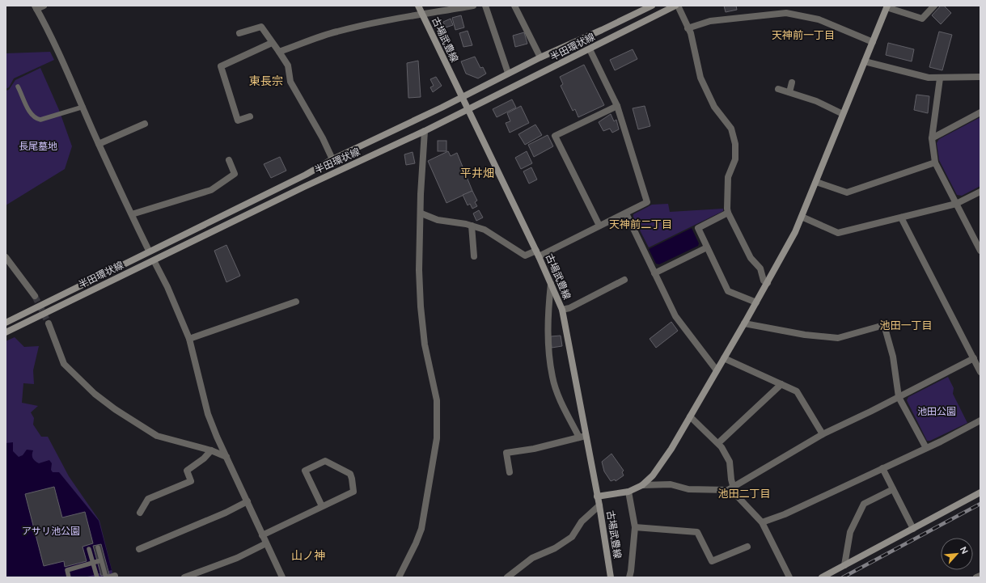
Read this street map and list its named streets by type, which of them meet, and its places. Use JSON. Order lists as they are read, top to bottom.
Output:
{
  "streets": {
    "main road": ["古場武豊線", "半田環状線"]
  },
  "crossings": [
    ["古場武豊線", "半田環状線"]
  ],
  "districts": [
    "天神前一丁目",
    "東長宗",
    "平井畑",
    "天神前二丁目",
    "池田一丁目",
    "池田二丁目",
    "山ノ神"
  ],
  "parks": ["長尾墓地", "池田公園", "アサリ池公園"],
  "north": "top right"
}
